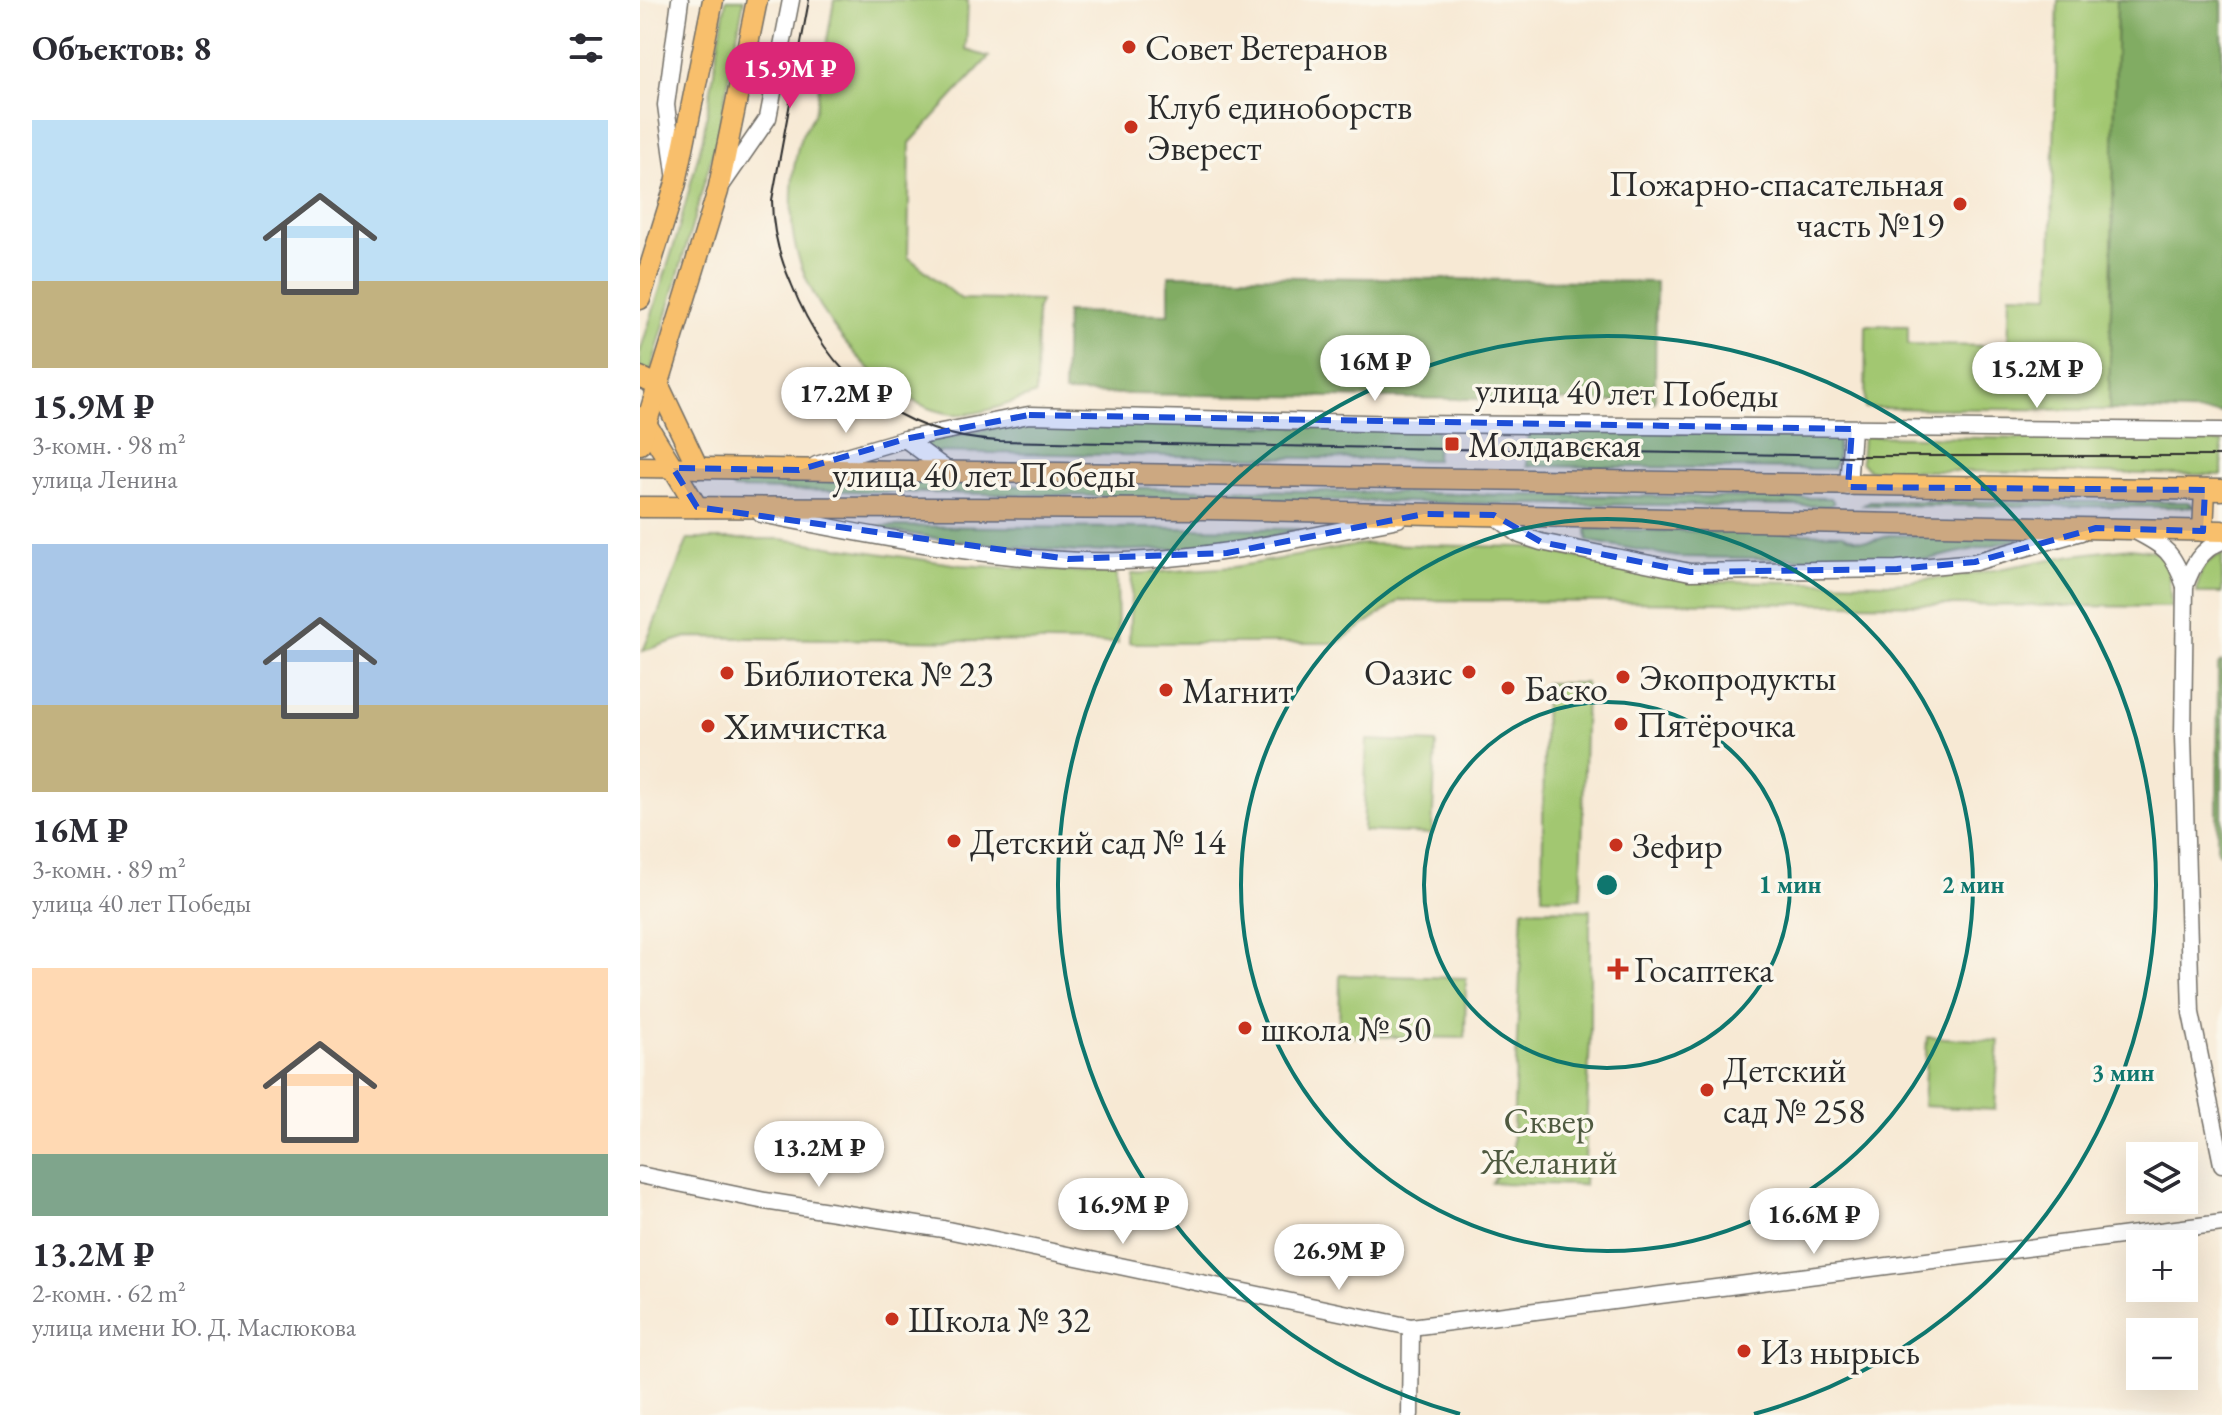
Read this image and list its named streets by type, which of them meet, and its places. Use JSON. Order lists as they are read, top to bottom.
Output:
{
  "streets": {
    "main road": ["улица 40 лет Победы"]
  },
  "parks": ["Сквер Желаний"],
  "places": {
    "other": [
      "Совет Ветеранов",
      "Клуб единоборств Эверест",
      "Пожарно-спасательная часть №19",
      "Оазис",
      "Библиотека № 23",
      "Экопродукты",
      "Баско",
      "Магнит",
      "Пятёрочка",
      "Химчистка",
      "Детский сад № 14",
      "Зефир",
      "школа № 50",
      "Детский сад № 258",
      "Школа № 32",
      "Из нырысь"
    ],
    "transit": ["Молдавская"],
    "health": ["Госаптека"]
  },
  "page": {
    "heading": "Объектов: 8",
    "price": [
      "15.9M ₽",
      "16M ₽",
      "15.2M ₽",
      "17.2M ₽",
      "13.2M ₽",
      "16.9M ₽",
      "16.6M ₽",
      "26.9M ₽"
    ],
    "list": [
      {
        "name": "15.9M ₽",
        "note": "3-комн. · 98 m² · улица Ленина"
      },
      {
        "name": "16M ₽",
        "note": "3-комн. · 89 m² · улица 40 лет Победы"
      },
      {
        "name": "13.2M ₽",
        "note": "2-комн. · 62 m² · улица имени Ю. Д. Маслюкова"
      }
    ],
    "map_buttons": ["+", "−"]
  },
  "rings": ["1 мин", "2 мин", "3 мин"]
}
